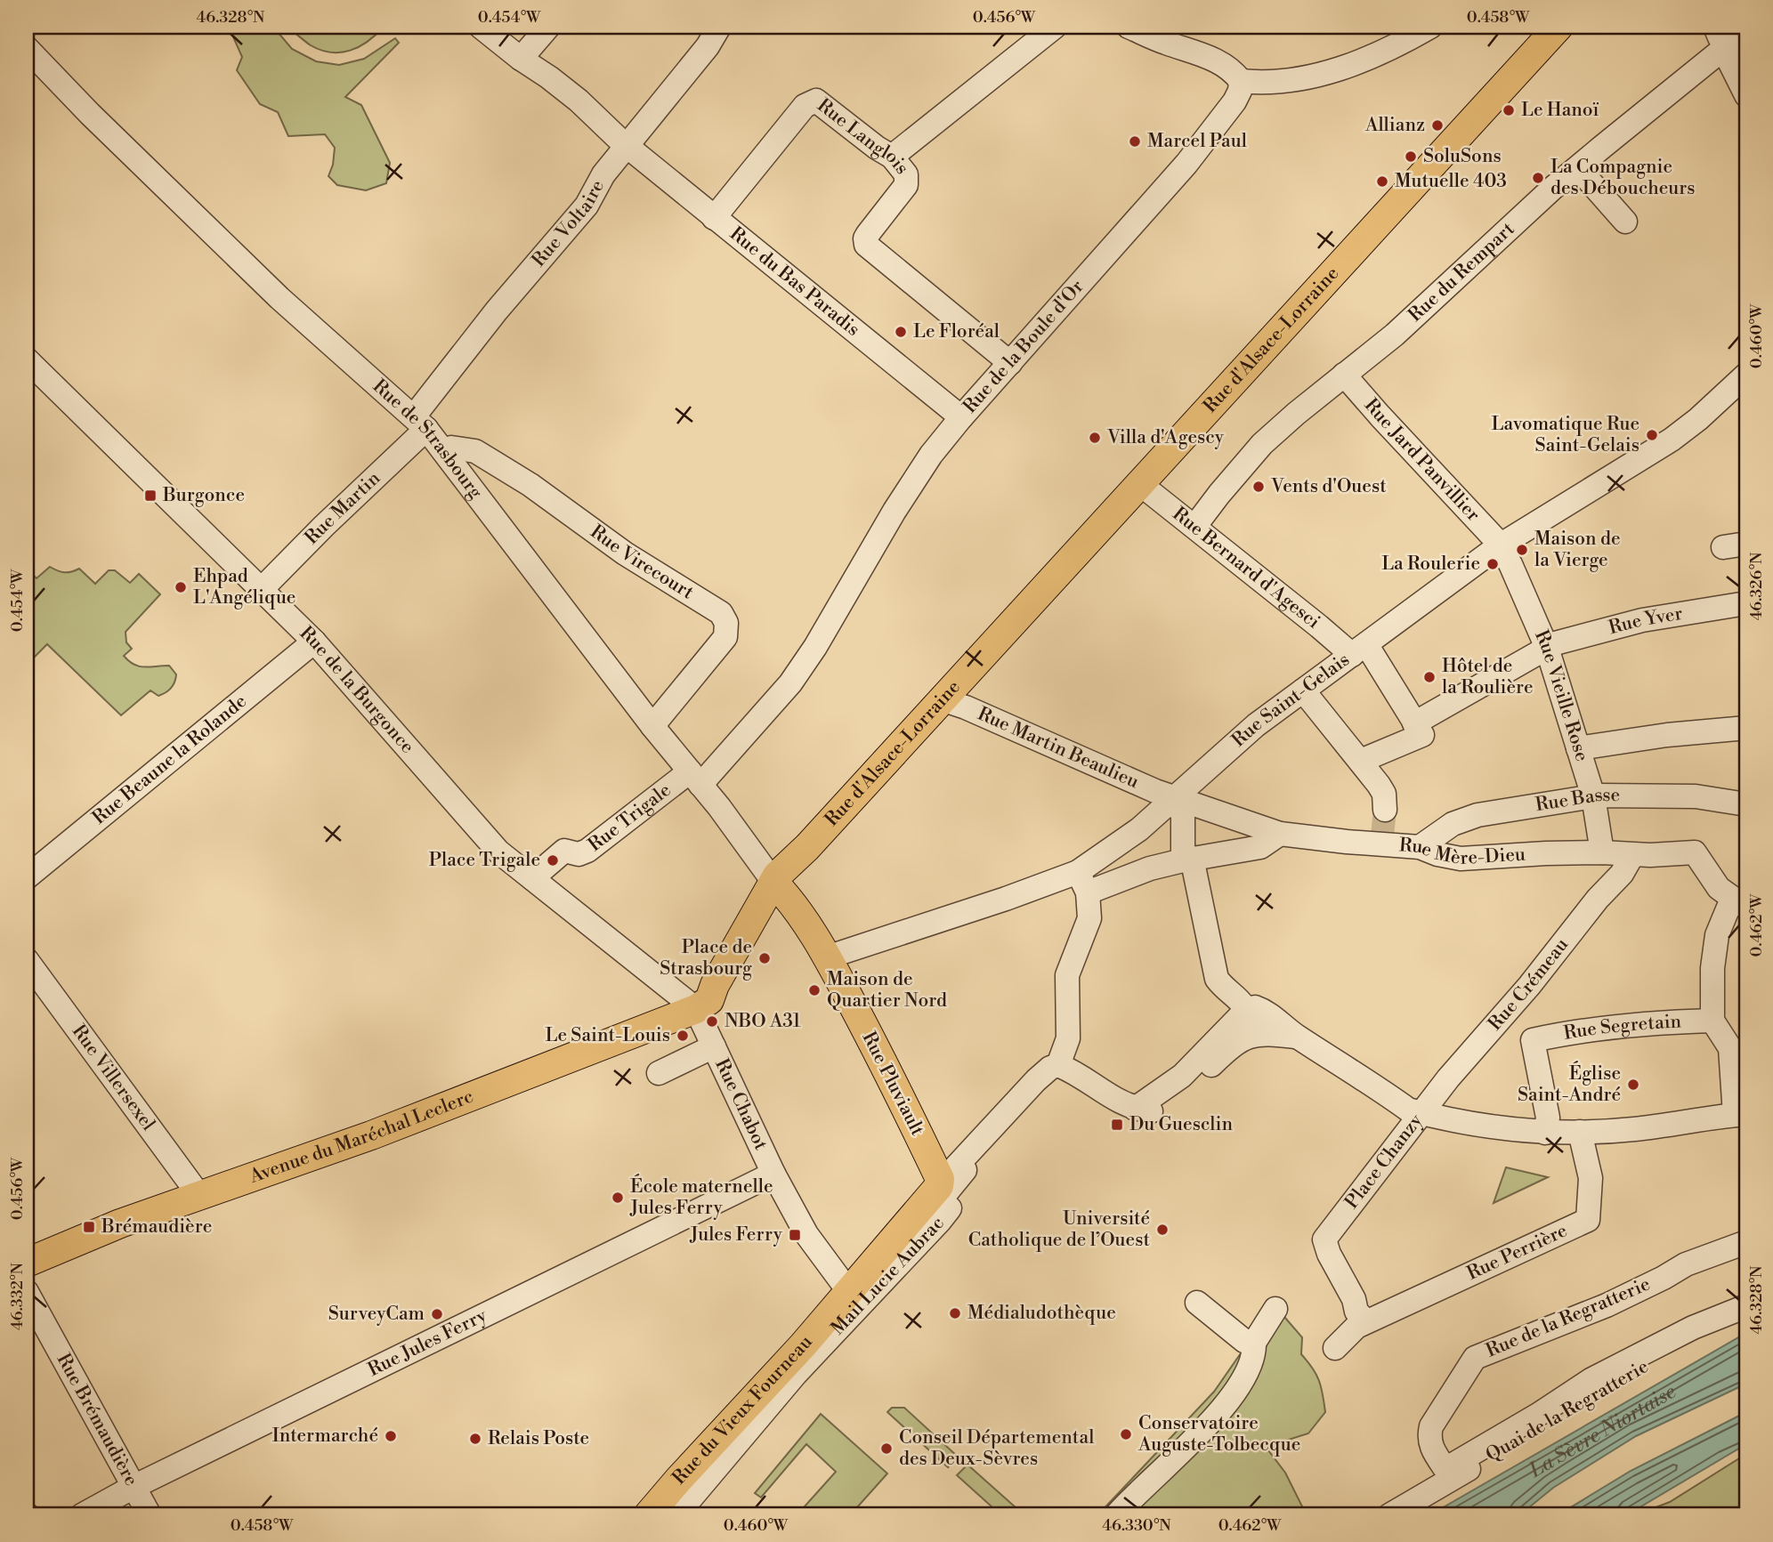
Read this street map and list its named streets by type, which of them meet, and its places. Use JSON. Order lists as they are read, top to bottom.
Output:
{
  "streets": {
    "main road": [
      "Rue d'Alsace-Lorraine",
      "Rue Pluviault",
      "Avenue du Maréchal Leclerc",
      "Rue du Vieux Fourneau"
    ],
    "street": [
      "Rue Langlois",
      "Rue Voltaire",
      "Rue du Rempart",
      "Rue du Bas Paradis",
      "Rue de la Boule d'Or",
      "Rue de Strasbourg",
      "Rue Jard Panvillier",
      "Rue Martin",
      "Rue Virecourt",
      "Rue Bernard d'Agesci",
      "Rue Yver",
      "Rue de la Burgonce",
      "Rue Vieille Rose",
      "Rue Saint-Gelais",
      "Rue Martin Beaulieu",
      "Rue Beaune la Rolande",
      "Rue Basse",
      "Rue Trigale",
      "Rue Mère-Dieu",
      "Rue Crémeau",
      "Rue Segretain",
      "Rue Villersexel",
      "Rue Chabot",
      "Place Chanzy",
      "Rue Perrière",
      "Mail Lucie Aubrac",
      "Rue de la Regratterie",
      "Rue Jules Ferry",
      "Quai de la Regratterie",
      "Rue Brémaudière"
    ]
  },
  "crossings": [
    ["Rue Langlois", "Rue du Bas Paradis"],
    ["Rue Langlois", "Rue de la Boule d'Or"],
    ["Rue Voltaire", "Rue du Bas Paradis"],
    ["Rue Voltaire", "Rue de Strasbourg"],
    ["Rue Voltaire", "Rue Martin"],
    ["Rue du Rempart", "Rue Jard Panvillier"],
    ["Rue du Rempart", "Rue Bernard d'Agesci"],
    ["Rue du Bas Paradis", "Rue de la Boule d'Or"],
    ["Rue d'Alsace-Lorraine", "Rue Bernard d'Agesci"],
    ["Rue d'Alsace-Lorraine", "Rue Martin Beaulieu"],
    ["Rue de la Boule d'Or", "Rue de Strasbourg"],
    ["Rue de la Boule d'Or", "Rue Trigale"],
    ["Rue de Strasbourg", "Rue Martin"],
    ["Rue de Strasbourg", "Rue Virecourt"],
    ["Rue de Strasbourg", "Rue Trigale"],
    ["Rue Jard Panvillier", "Rue Vieille Rose"],
    ["Rue Jard Panvillier", "Rue Saint-Gelais"],
    ["Rue Martin", "Rue de la Burgonce"],
    ["Rue Bernard d'Agesci", "Rue Yver"],
    ["Rue Bernard d'Agesci", "Rue Saint-Gelais"],
    ["Rue Yver", "Rue Vieille Rose"],
    ["Rue de la Burgonce", "Rue Beaune la Rolande"],
    ["Rue de la Burgonce", "Rue Trigale"],
    ["Rue de la Burgonce", "Rue Chabot"],
    ["Rue de la Burgonce", "Avenue du Maréchal Leclerc"],
    ["Rue Vieille Rose", "Rue Saint-Gelais"],
    ["Rue Vieille Rose", "Rue Basse"],
    ["Rue Vieille Rose", "Rue Mère-Dieu"],
    ["Rue Saint-Gelais", "Rue Martin Beaulieu"],
    ["Rue Saint-Gelais", "Rue Mère-Dieu"],
    ["Rue Saint-Gelais", "Rue Pluviault"],
    ["Rue Martin Beaulieu", "Rue Mère-Dieu"],
    ["Rue Basse", "Rue Mère-Dieu"],
    ["Rue Mère-Dieu", "Rue Crémeau"],
    ["Rue Crémeau", "Place Chanzy"],
    ["Rue Villersexel", "Avenue du Maréchal Leclerc"],
    ["Rue Pluviault", "Mail Lucie Aubrac"],
    ["Rue Pluviault", "Rue du Vieux Fourneau"],
    ["Rue Chabot", "Avenue du Maréchal Leclerc"],
    ["Rue Chabot", "Rue Jules Ferry"],
    ["Rue Chabot", "Rue du Vieux Fourneau"],
    ["Place Chanzy", "Rue Perrière"],
    ["Mail Lucie Aubrac", "Rue du Vieux Fourneau"],
    ["Rue de la Regratterie", "Quai de la Regratterie"],
    ["Rue Jules Ferry", "Rue Brémaudière"]
  ],
  "water": ["La Sèvre Niortaise"],
  "places": {
    "other": [
      "Le Hanoï",
      "Allianz",
      "Marcel Paul",
      "SoluSons",
      "La Compagnie des Déboucheurs",
      "Mutuelle 403",
      "Le Floréal",
      "Lavomatique Rue Saint-Gelais",
      "Villa d'Agescy",
      "Vents d'Ouest",
      "Maison de la Vierge",
      "La Roulerie",
      "Ehpad L'Angélique",
      "Hôtel de la Roulière",
      "Place Trigale",
      "Place de Strasbourg",
      "Maison de Quartier Nord",
      "NBO A31",
      "Le Saint-Louis",
      "Église Saint-André",
      "École maternelle Jules Ferry",
      "Université Catholique de l’Ouest",
      "Médialudothèque",
      "SurveyCam",
      "Conservatoire Auguste-Tolbecque",
      "Intermarché",
      "Relais Poste",
      "Conseil Départemental des Deux-Sèvres"
    ],
    "transit": [
      "Burgonce",
      "Du Guesclin",
      "Brémaudière",
      "Jules Ferry"
    ]
  },
  "coordinates": [
    "46.328°N",
    "0.454°W",
    "0.456°W",
    "0.458°W",
    "0.460°W",
    "46.326°N",
    "0.462°W",
    "46.332°N",
    "46.330°N"
  ]
}
